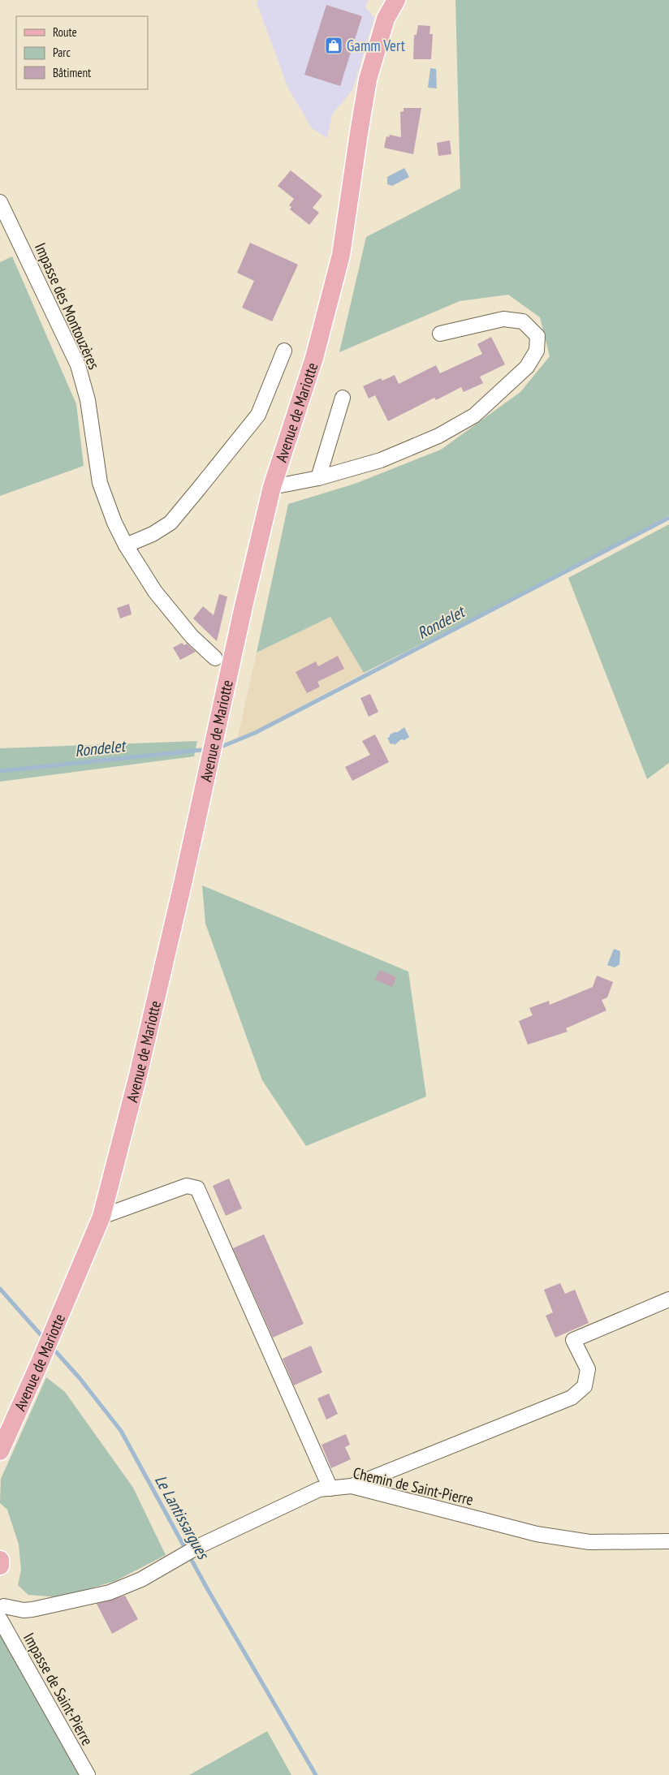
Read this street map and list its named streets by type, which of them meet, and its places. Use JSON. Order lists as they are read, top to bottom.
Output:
{
  "streets": {
    "main road": ["Avenue de Mariotte"],
    "street": ["Impasse des Montouzères", "Chemin de Saint-Pierre", "Impasse de Saint-Pierre"]
  },
  "crossings": [
    ["Chemin de Saint-Pierre", "Impasse de Saint-Pierre"]
  ],
  "water": ["Rondelet", "Le Lantissargues"],
  "places": {
    "shop": ["Gamm Vert"]
  },
  "legend": ["Route", "Parc", "Bâtiment"]
}
